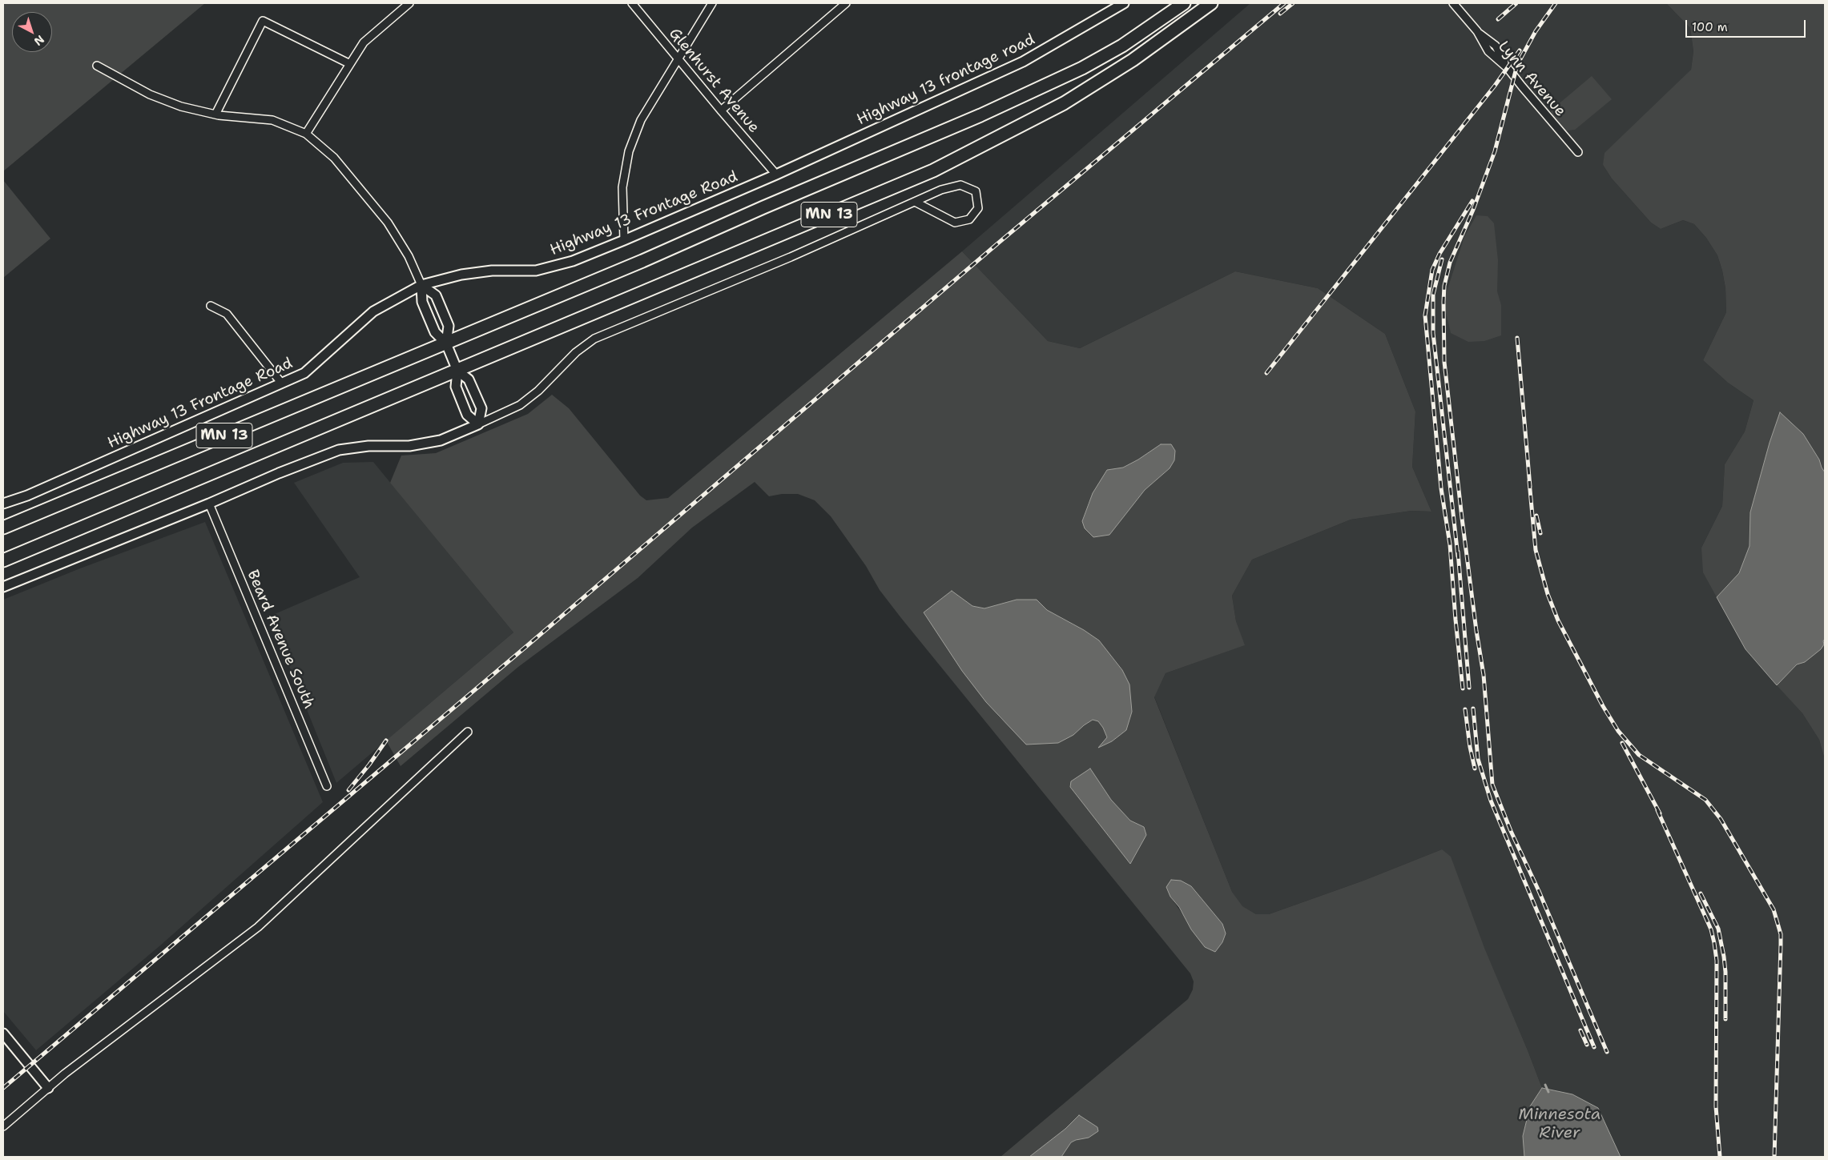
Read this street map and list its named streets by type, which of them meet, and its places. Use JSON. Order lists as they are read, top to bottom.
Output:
{
  "streets": {
    "highway": ["MN 13"],
    "street": [
      "Lynn Avenue",
      "Highway 13 frontage road",
      "Glenhurst Avenue",
      "Highway 13 Frontage Road",
      "Beard Avenue South"
    ]
  },
  "crossings": [
    ["Highway 13 frontage road", "Glenhurst Avenue"],
    ["Highway 13 frontage road", "Highway 13 Frontage Road"],
    ["Glenhurst Avenue", "Highway 13 Frontage Road"]
  ],
  "water": ["Minnesota River"],
  "scale_bar": "100 m",
  "north": "bottom right"
}
